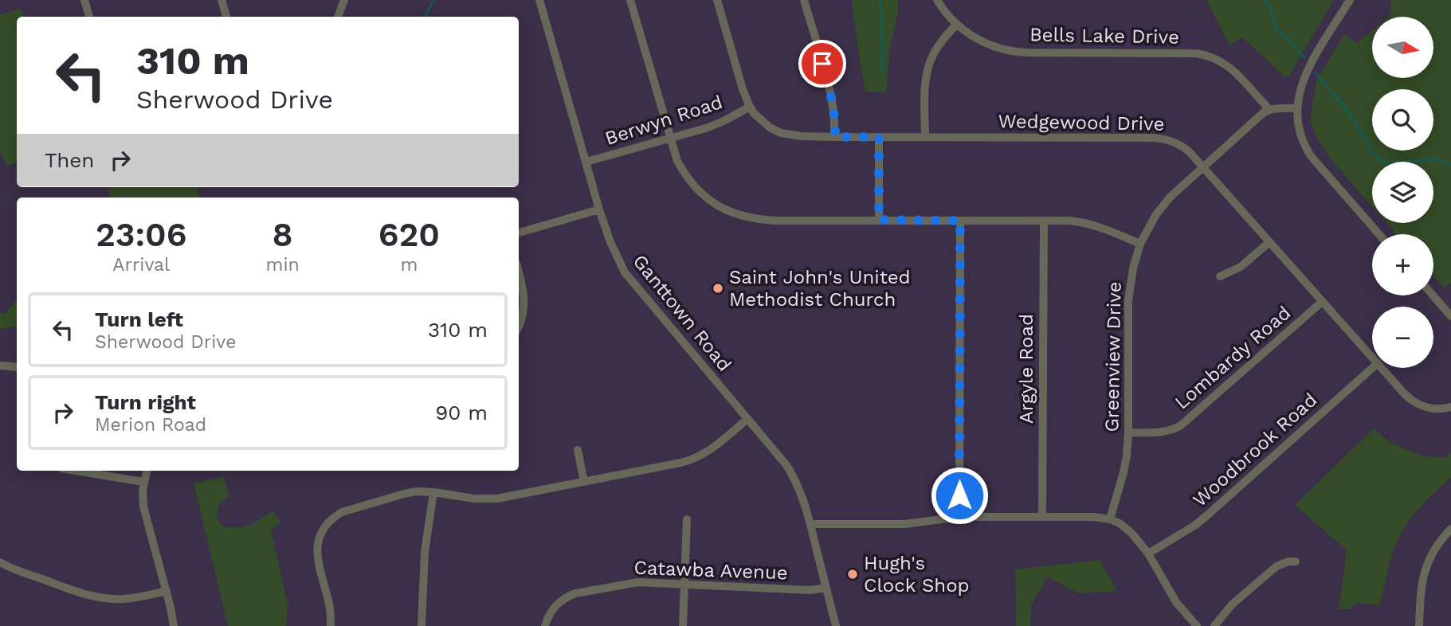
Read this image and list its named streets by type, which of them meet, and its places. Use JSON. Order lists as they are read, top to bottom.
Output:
{
  "streets": {
    "street": [
      "Bells Lake Drive",
      "Berwyn Road",
      "Wedgewood Drive",
      "Ganttown Road",
      "Greenview Drive",
      "Lombardy Road",
      "Argyle Road",
      "Woodbrook Road",
      "Catawba Avenue"
    ]
  },
  "crossings": [
    ["Bells Lake Drive", "Greenview Drive"],
    ["Berwyn Road", "Wedgewood Drive"],
    ["Berwyn Road", "Ganttown Road"],
    ["Wedgewood Drive", "Greenview Drive"],
    ["Wedgewood Drive", "Lombardy Road"],
    ["Ganttown Road", "Catawba Avenue"],
    ["Greenview Drive", "Lombardy Road"]
  ],
  "places": ["Saint John's United Methodist Church", "Hugh's Clock Shop"],
  "north": "right",
  "page": {
    "map_buttons": ["+", "−"],
    "turn": ["310 m", "Sherwood Drive"],
    "then": "Then",
    "eta": [
      "23:06",
      "Arrival",
      "8",
      "min",
      "620",
      "m"
    ],
    "list": [
      {
        "name": "Turn left",
        "note": "Sherwood Drive",
        "value": "310 m"
      },
      {
        "name": "Turn right",
        "note": "Merion Road",
        "value": "90 m"
      }
    ]
  }
}
